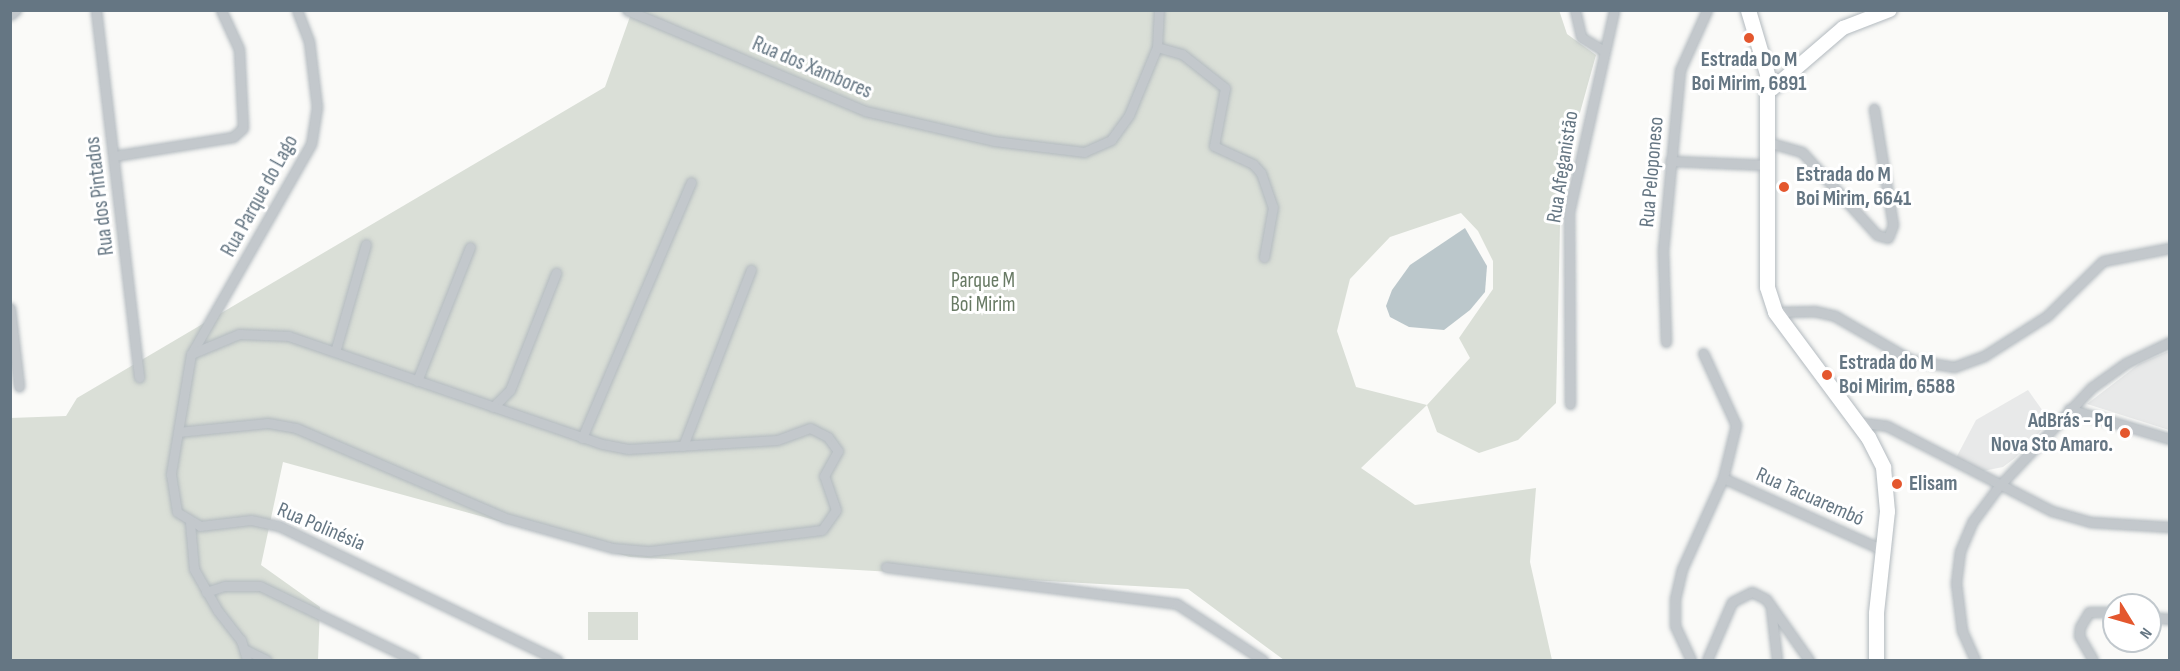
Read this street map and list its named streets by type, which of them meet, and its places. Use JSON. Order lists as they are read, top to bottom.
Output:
{
  "streets": {
    "street": [
      "Rua dos Xambores",
      "Rua Afeganistão",
      "Rua Peloponeso",
      "Rua dos Pintados",
      "Rua Parque do Lago",
      "Rua Tacuarembó",
      "Rua Polinésia"
    ]
  },
  "parks": ["Parque M Boi Mirim"],
  "places": [
    "Estrada Do M Boi Mirim, 6891",
    "Estrada do M Boi Mirim, 6641",
    "Estrada do M Boi Mirim, 6588",
    "AdBrás - Pq Nova Sto Amaro.",
    "Elisam"
  ],
  "north": "bottom right"
}
